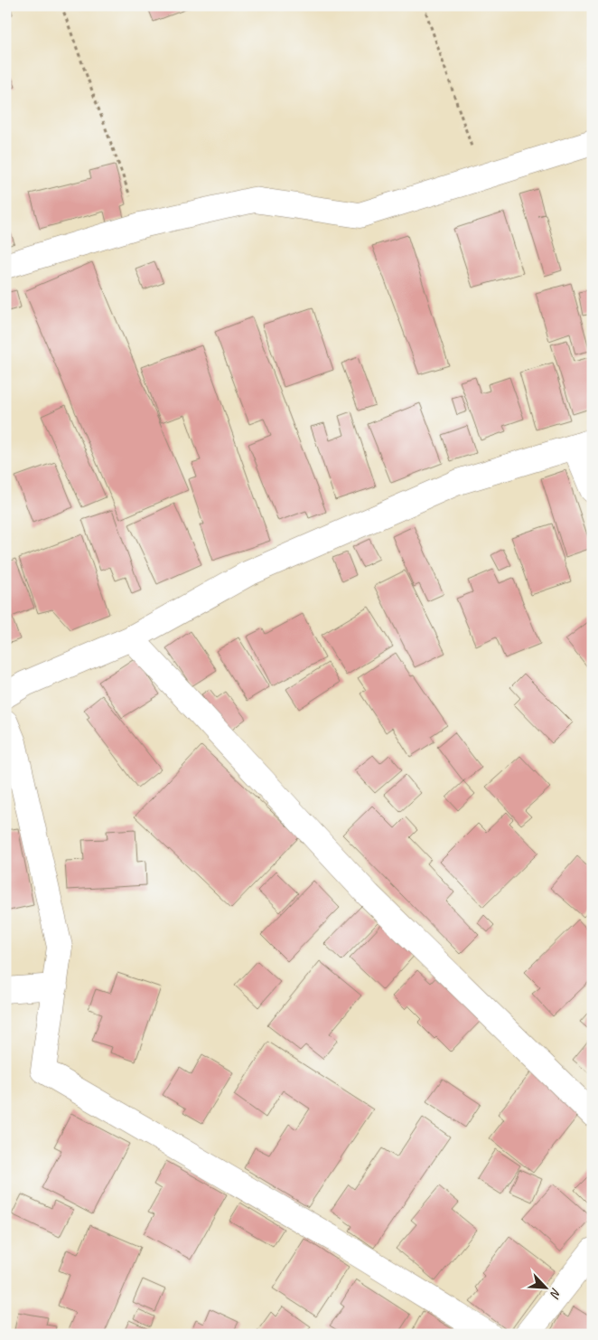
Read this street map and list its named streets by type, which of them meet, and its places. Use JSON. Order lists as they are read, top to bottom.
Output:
{
  "north": "bottom right"
}
